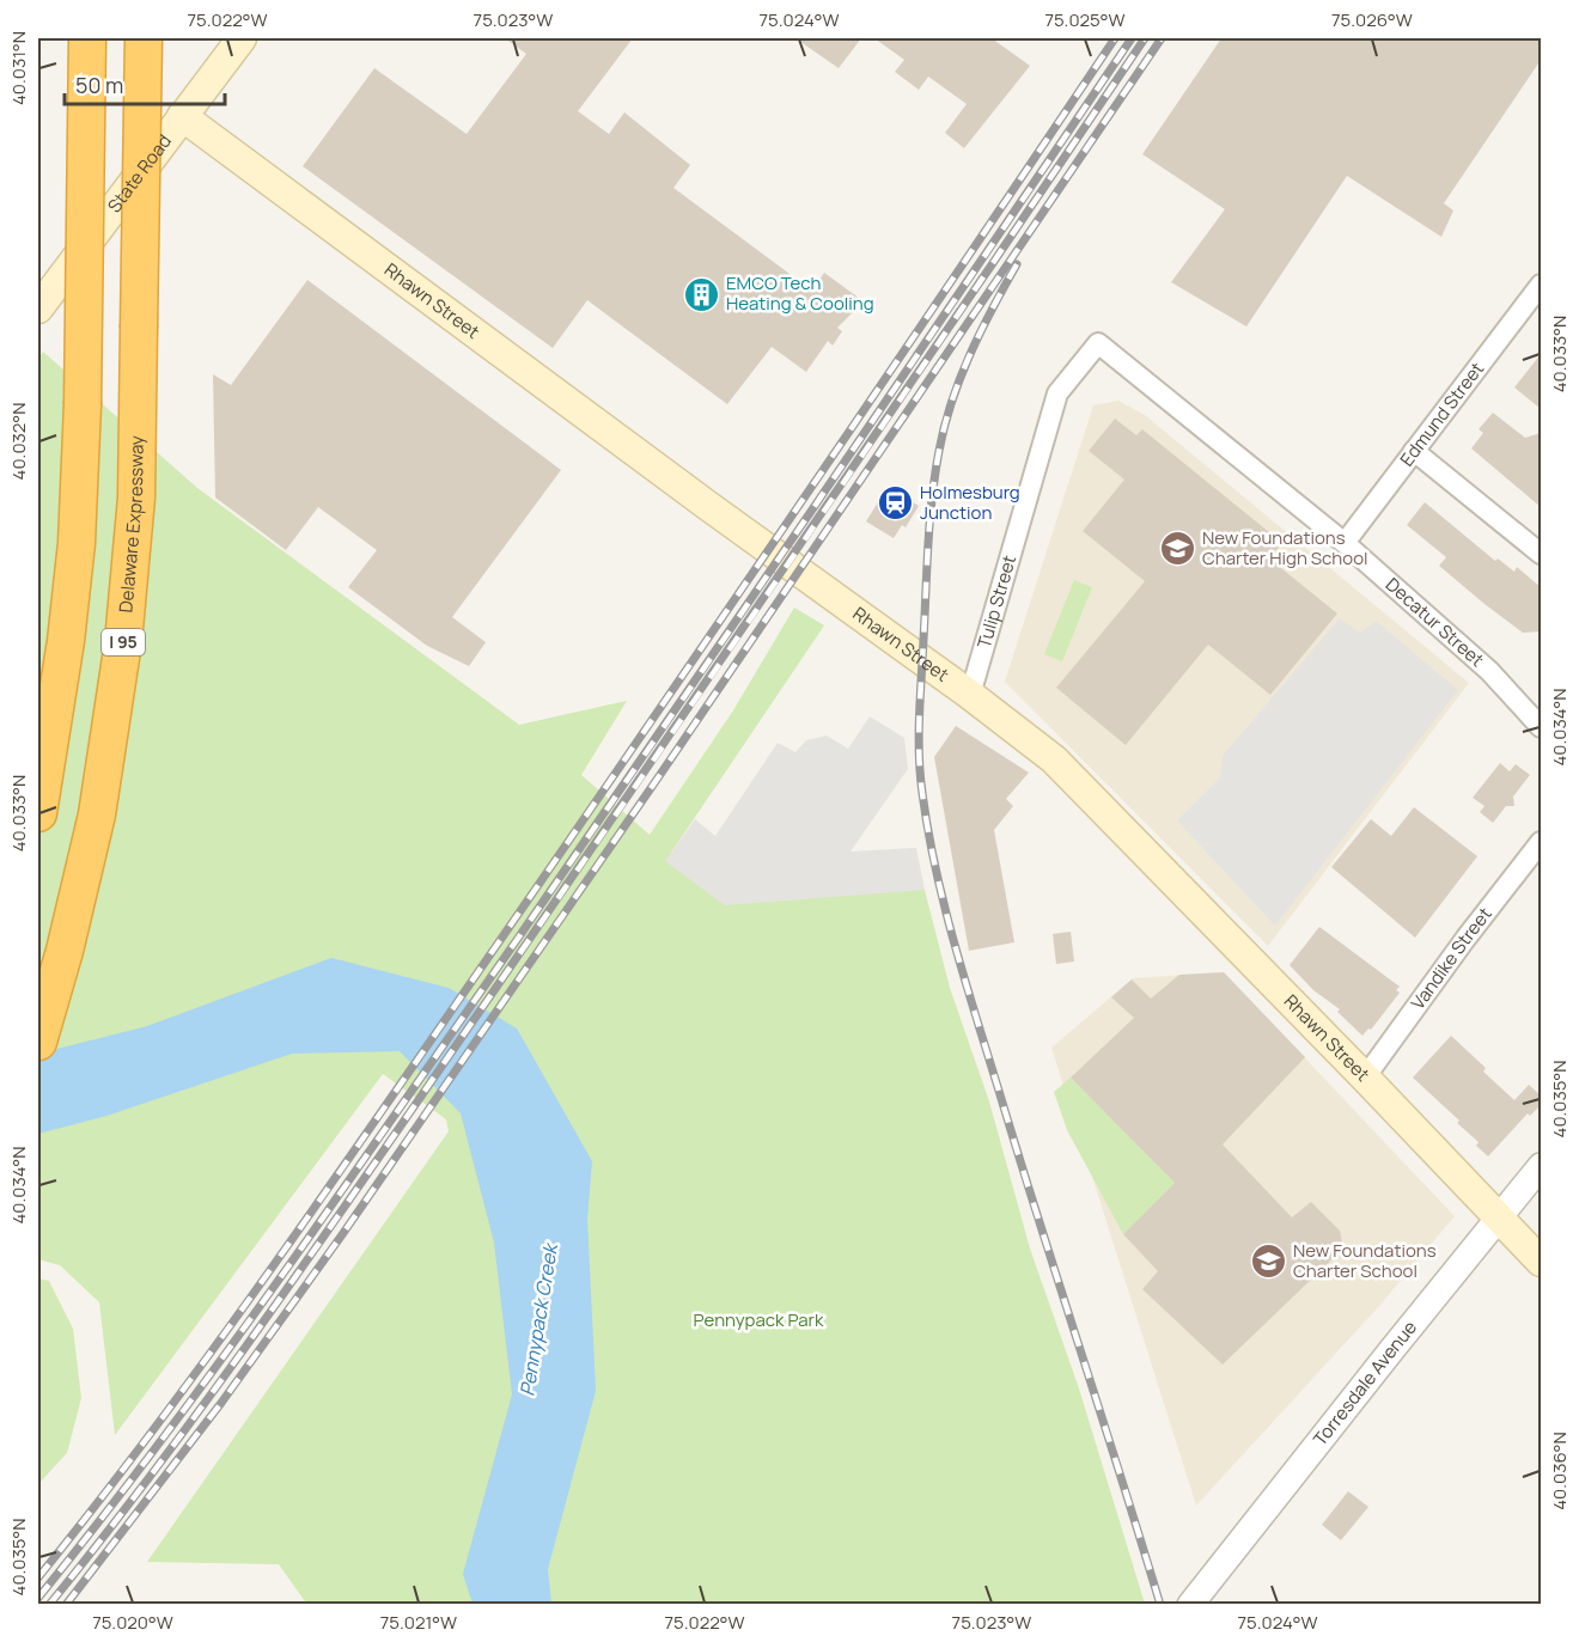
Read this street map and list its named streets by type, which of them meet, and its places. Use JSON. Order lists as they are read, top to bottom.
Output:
{
  "streets": {
    "highway": ["Delaware Expressway", "I 95"],
    "main road": ["State Road", "Rhawn Street"],
    "street": [
      "Edmund Street",
      "Tulip Street",
      "Decatur Street",
      "Vandike Street",
      "Torresdale Avenue"
    ]
  },
  "crossings": [
    ["State Road", "Rhawn Street"],
    ["Rhawn Street", "Tulip Street"],
    ["Rhawn Street", "Vandike Street"],
    ["Rhawn Street", "Torresdale Avenue"],
    ["Edmund Street", "Decatur Street"],
    ["Tulip Street", "Decatur Street"]
  ],
  "water": ["Pennypack Creek"],
  "parks": ["Pennypack Park"],
  "places": {
    "building": ["EMCO Tech Heating & Cooling"],
    "station": ["Holmesburg Junction"],
    "school or university": ["New Foundations Charter High School", "New Foundations Charter School"]
  },
  "scale_bar": "50 m",
  "coordinates": [
    "75.022°W",
    "75.023°W",
    "75.024°W",
    "75.025°W",
    "75.026°W",
    "40.031°N",
    "40.033°N",
    "40.032°N",
    "40.034°N",
    "40.035°N",
    "40.036°N",
    "75.020°W",
    "75.021°W"
  ]
}
